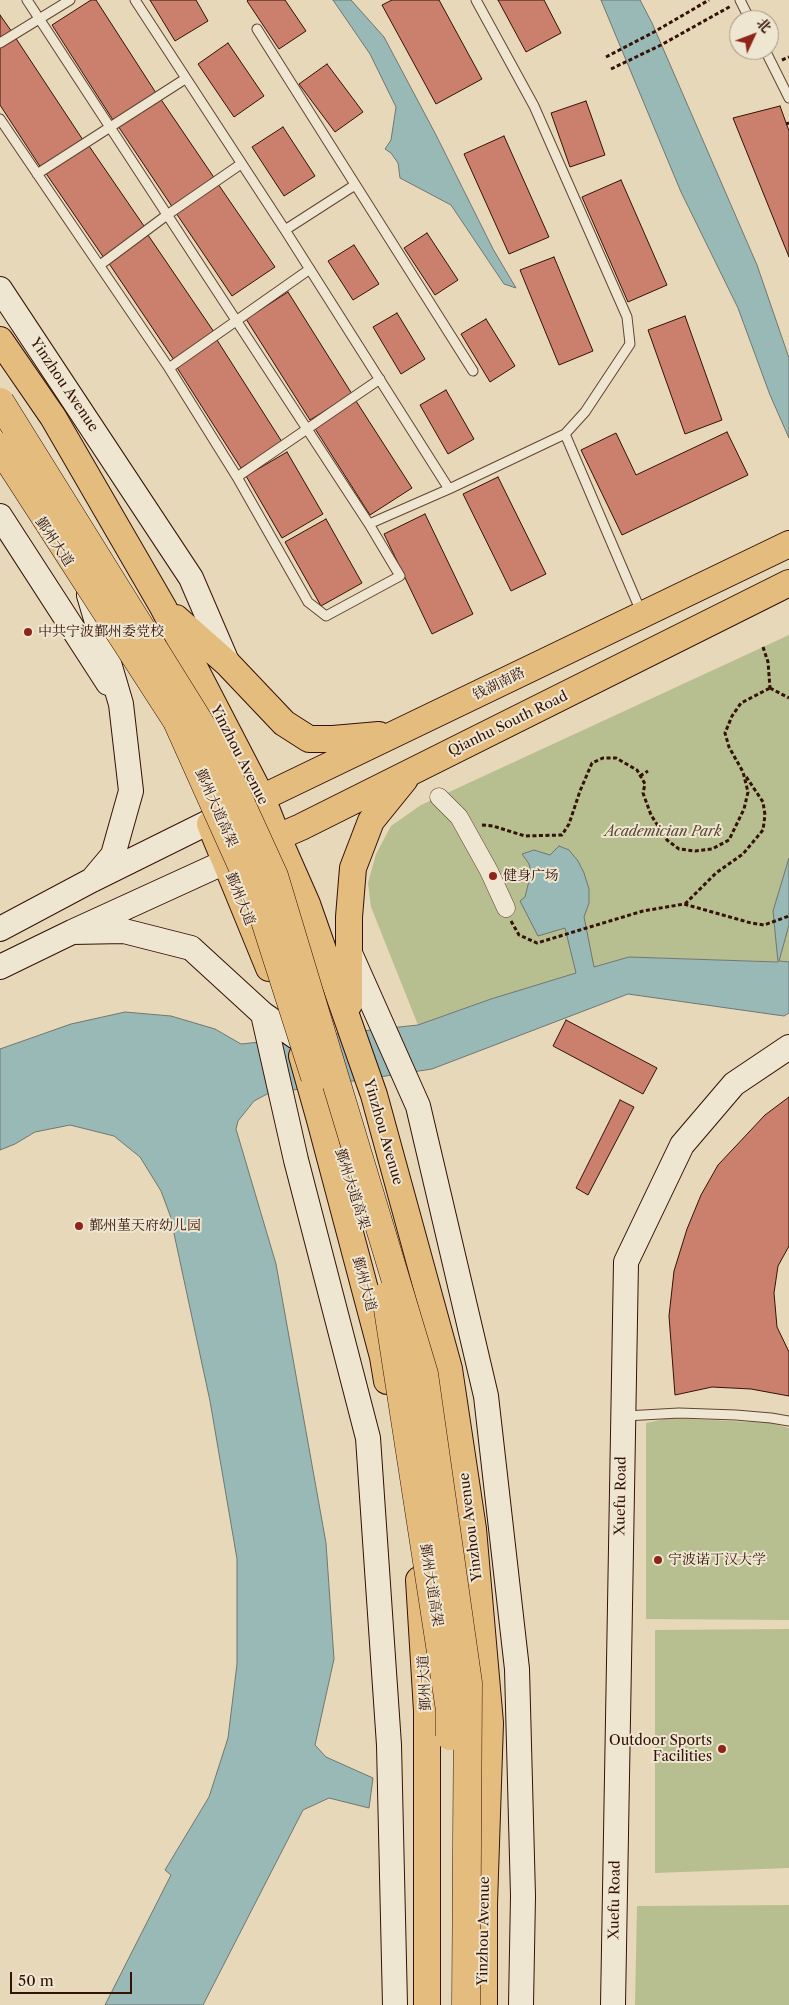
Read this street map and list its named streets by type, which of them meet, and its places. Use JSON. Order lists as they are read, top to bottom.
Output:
{
  "streets": {
    "highway": ["Yinzhou Avenue", "鄞州大道高架"],
    "main road": ["鄞州大道", "钱湖南路", "Qianhu South Road"],
    "street": ["Xuefu Road"]
  },
  "crossings": [
    ["Yinzhou Avenue", "钱湖南路"],
    ["Yinzhou Avenue", "Qianhu South Road"],
    ["鄞州大道", "钱湖南路"],
    ["鄞州大道", "Qianhu South Road"]
  ],
  "parks": ["Academician Park"],
  "places": [
    "中共宁波鄞州委党校",
    "健身广场",
    "鄞州堇天府幼儿园",
    "宁波诺丁汉大学",
    "Outdoor Sports Facilities"
  ],
  "scale_bar": "50 m",
  "north": "top right"
}
